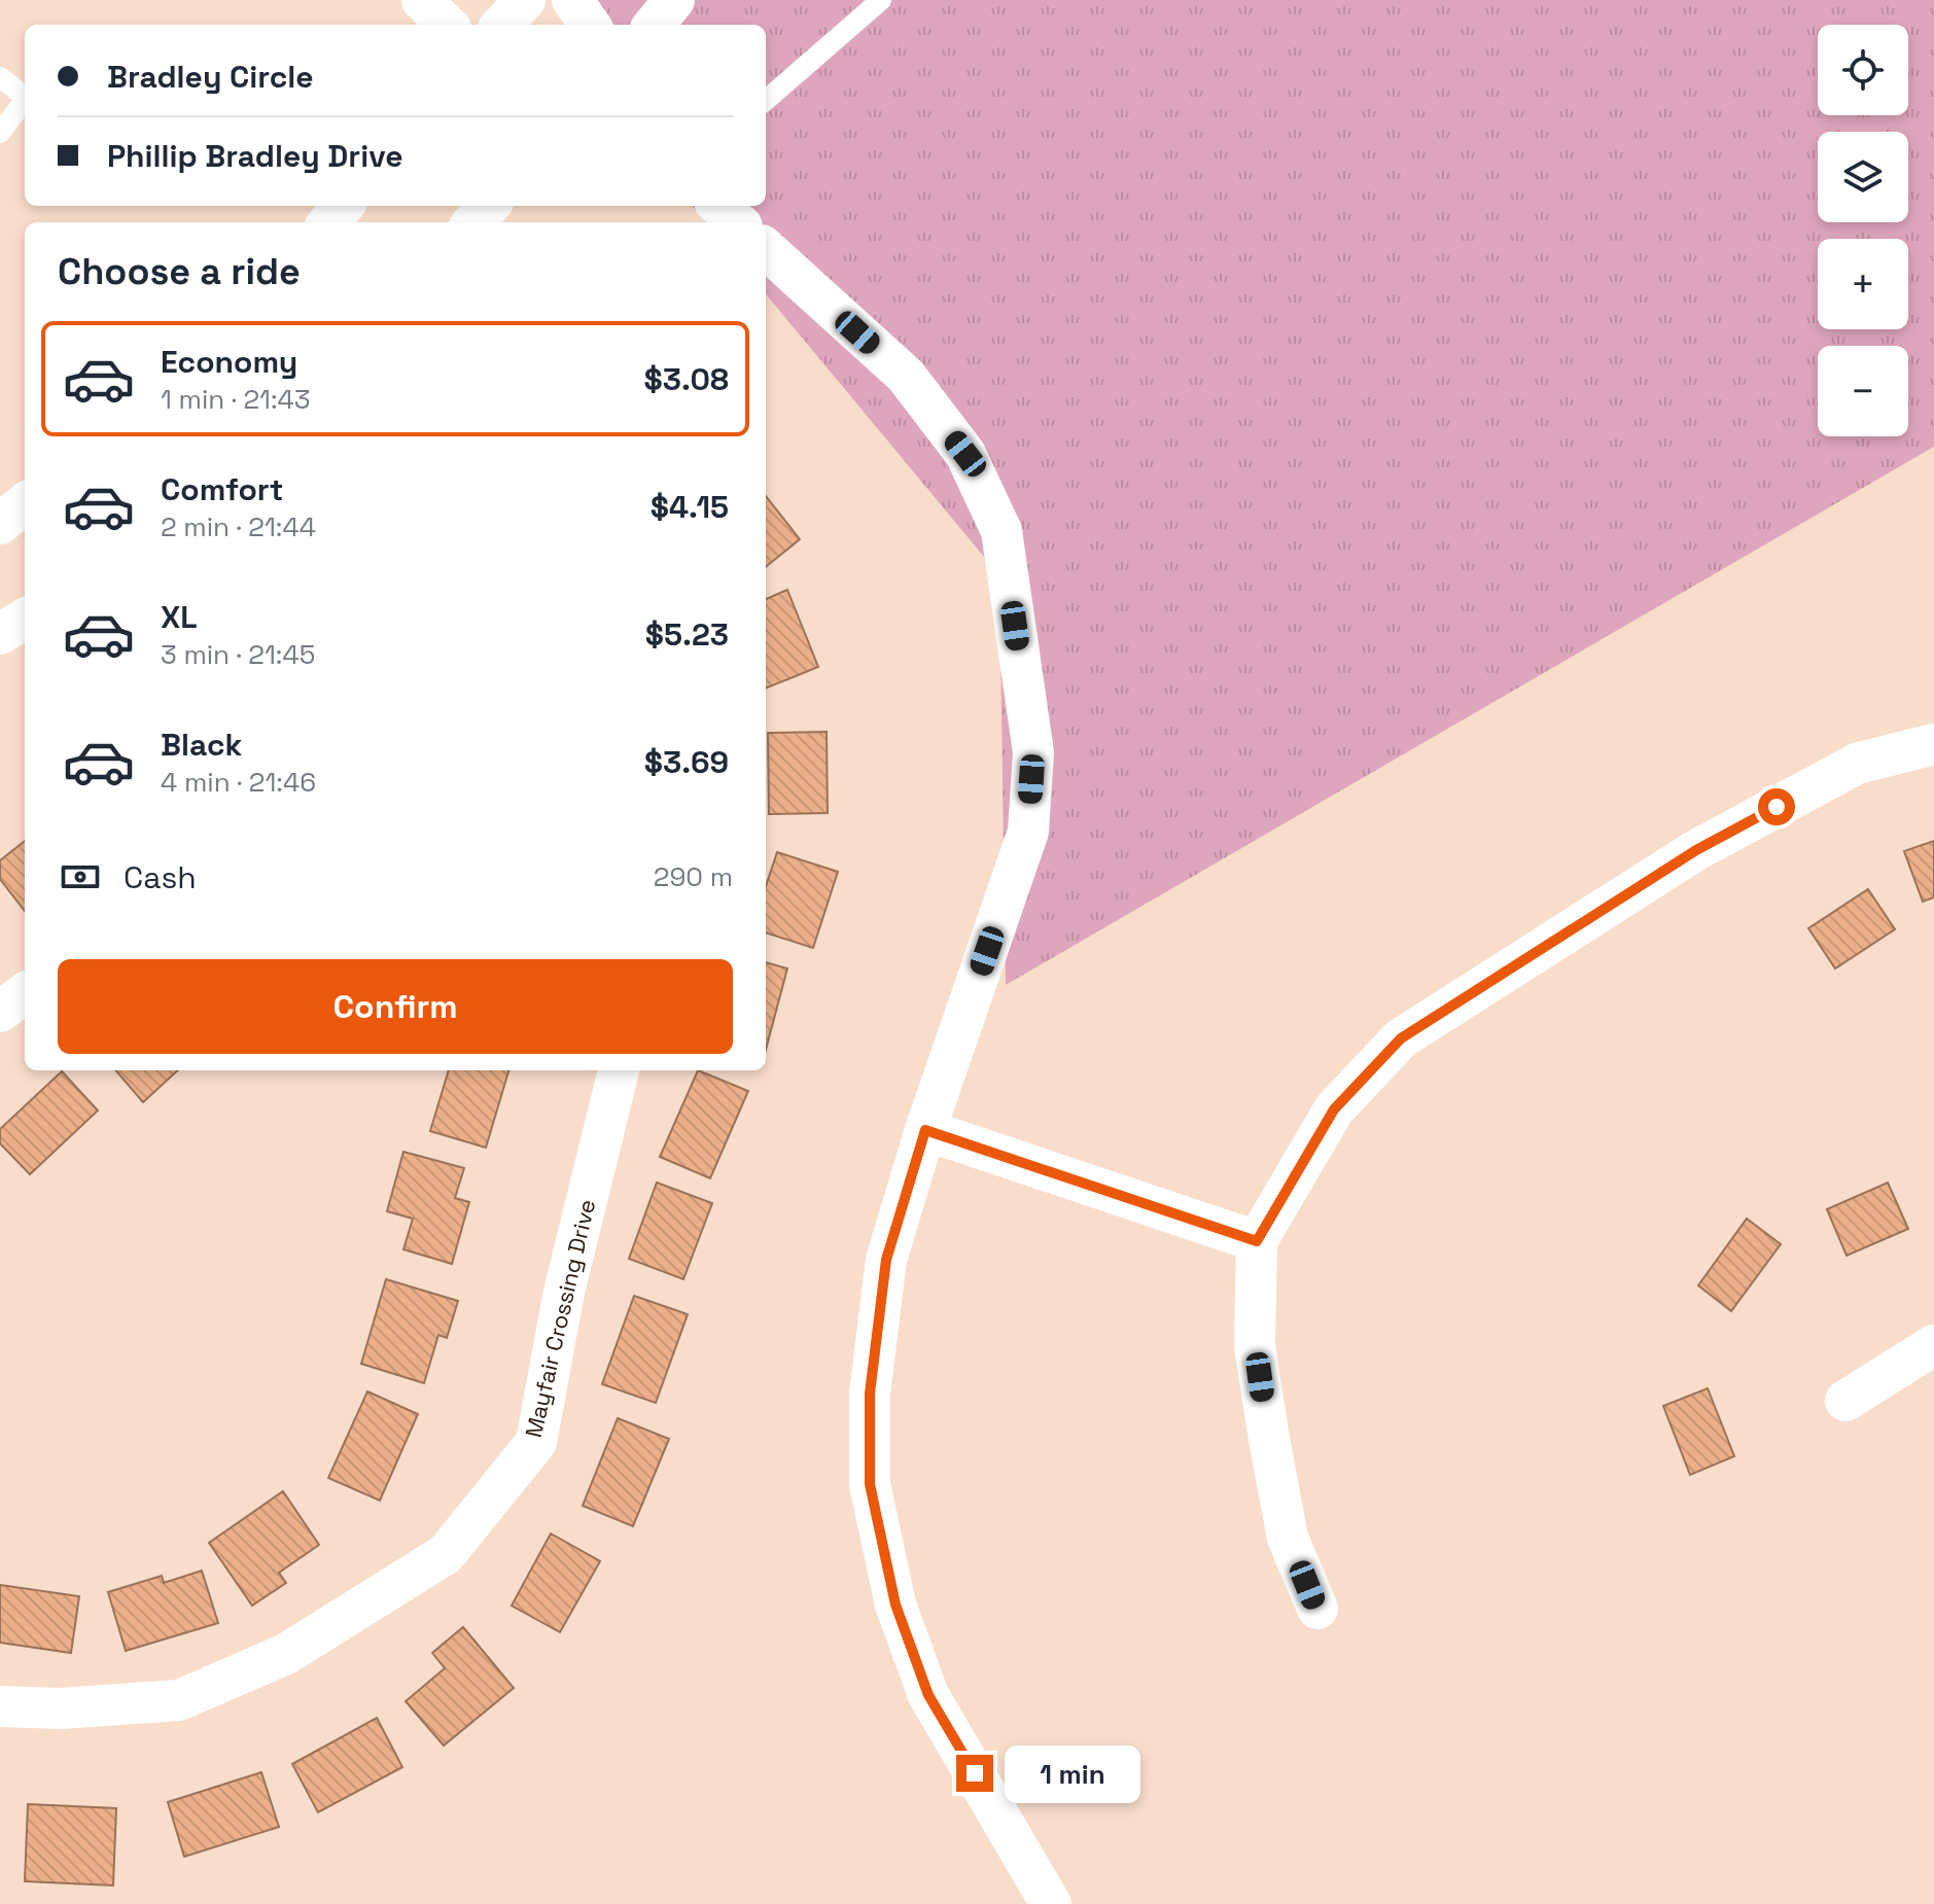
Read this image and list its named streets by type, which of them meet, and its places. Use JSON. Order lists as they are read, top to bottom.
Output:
{
  "streets": {
    "street": ["Mayfair Crossing Drive"]
  },
  "page": {
    "map_buttons": ["+", "−"],
    "banner": ["Bradley Circle", "Phillip Bradley Drive"],
    "heading": "Choose a ride",
    "list": [
      {
        "name": "Economy",
        "note": "1 min · 21:43",
        "value": "$3.08"
      },
      {
        "name": "Comfort",
        "note": "2 min · 21:44",
        "value": "$4.15"
      },
      {
        "name": "XL",
        "note": "3 min · 21:45",
        "value": "$5.23"
      },
      {
        "name": "Black",
        "note": "4 min · 21:46",
        "value": "$3.69"
      }
    ],
    "pay": ["Cash", "290 m"],
    "buttons": "Confirm",
    "bubble": "1 min"
  }
}
